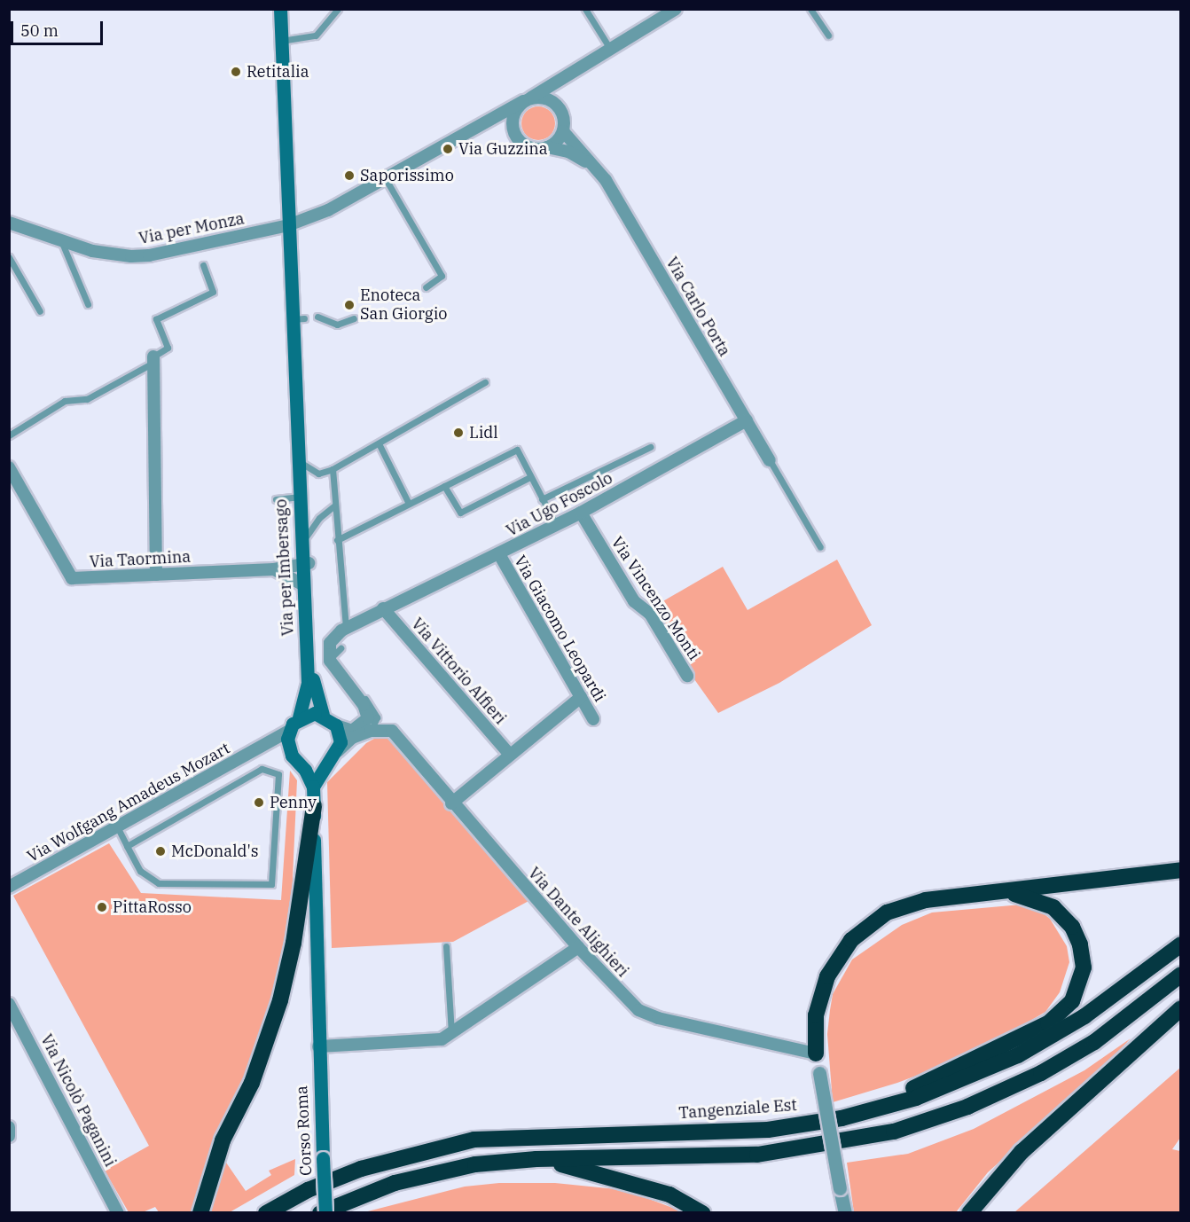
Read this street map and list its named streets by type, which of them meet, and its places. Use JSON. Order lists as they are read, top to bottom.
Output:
{
  "streets": {
    "highway": ["Tangenziale Est"],
    "main road": ["Via per Imbersago", "Corso Roma"],
    "street": [
      "Via per Monza",
      "Via Carlo Porta",
      "Via Ugo Foscolo",
      "Via Taormina",
      "Via Vincenzo Monti",
      "Via Giacomo Leopardi",
      "Via Vittorio Alfieri",
      "Via Wolfgang Amadeus Mozart",
      "Via Dante Alighieri",
      "Via Nicolò Paganini"
    ]
  },
  "crossings": [
    ["Via per Monza", "Via per Imbersago"],
    ["Via Carlo Porta", "Via Ugo Foscolo"],
    ["Via Ugo Foscolo", "Via Vincenzo Monti"],
    ["Via Ugo Foscolo", "Via Giacomo Leopardi"],
    ["Via Ugo Foscolo", "Via Vittorio Alfieri"],
    ["Via Taormina", "Via per Imbersago"],
    ["Via per Imbersago", "Via Wolfgang Amadeus Mozart"]
  ],
  "places": [
    "Retitalia",
    "Via Guzzina",
    "Saporissimo",
    "Enoteca San Giorgio",
    "Lidl",
    "Penny",
    "McDonald's",
    "PittaRosso"
  ],
  "scale_bar": "50 m"
}
